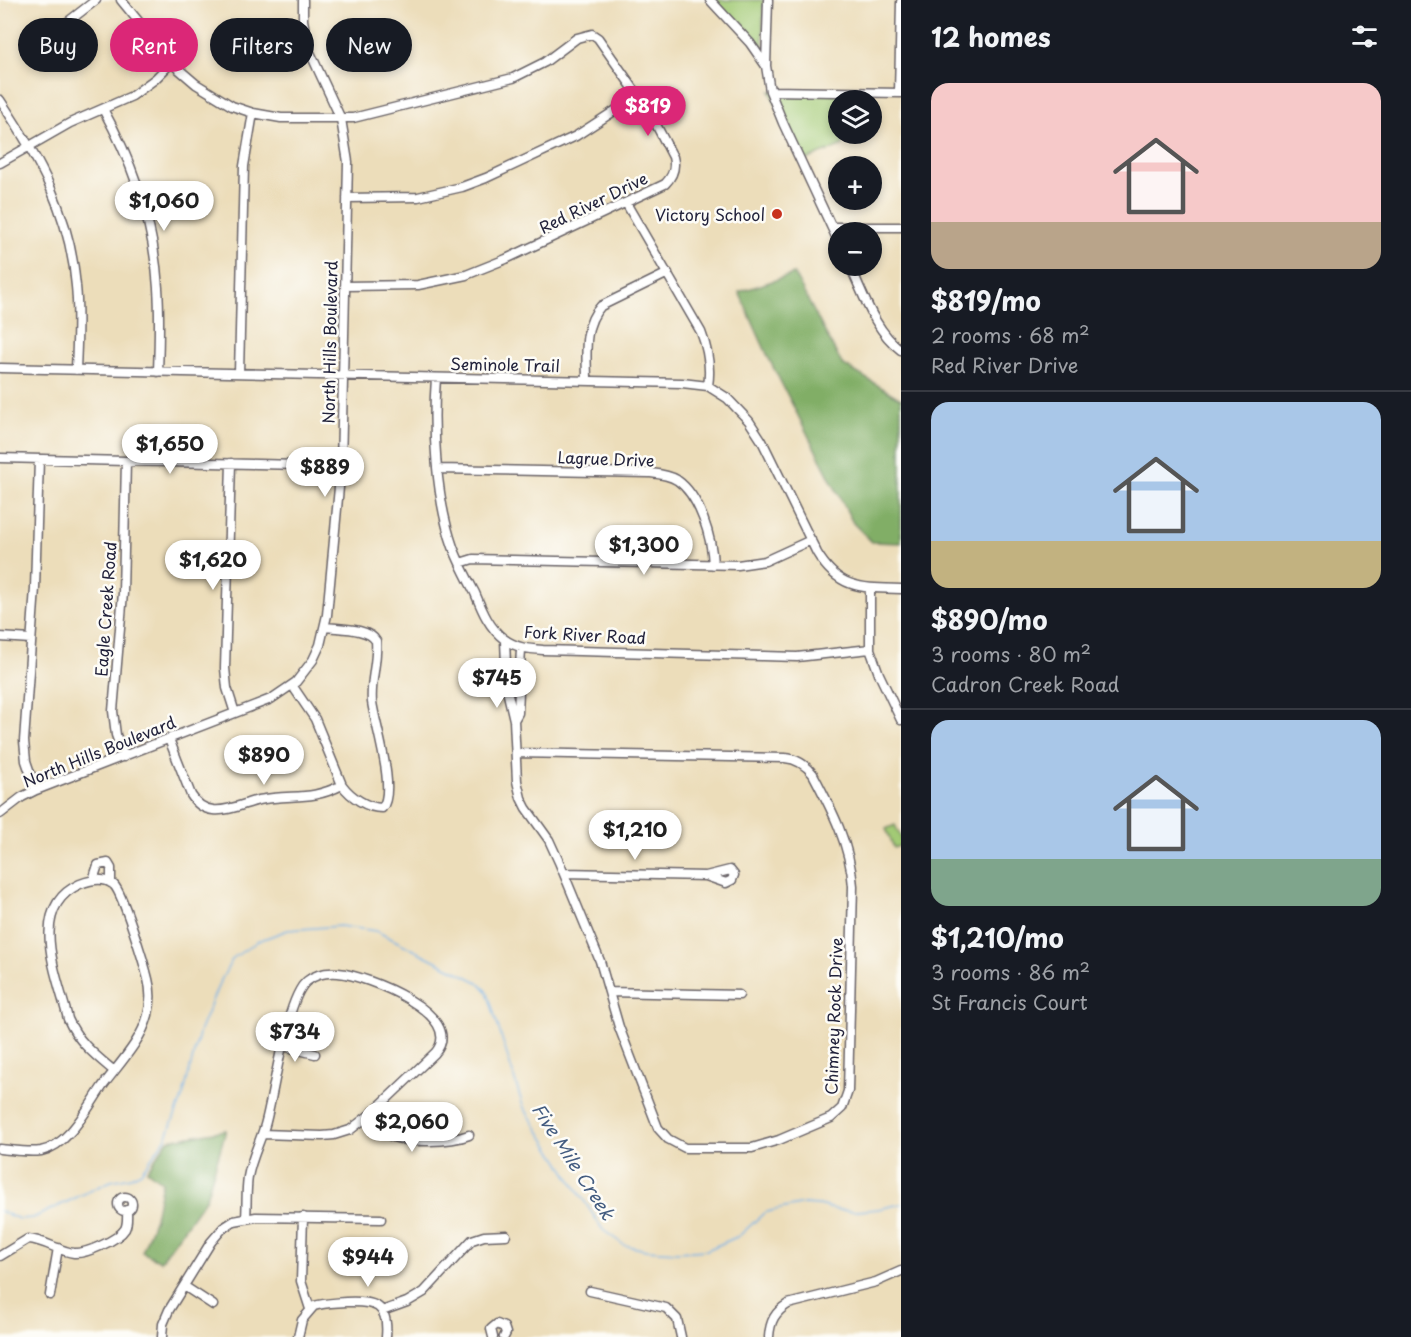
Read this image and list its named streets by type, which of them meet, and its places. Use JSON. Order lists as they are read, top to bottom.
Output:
{
  "streets": {
    "street": [
      "Red River Drive",
      "North Hills Boulevard",
      "Seminole Trail",
      "Lagrue Drive",
      "Eagle Creek Road",
      "Fork River Road",
      "Chimney Rock Drive"
    ]
  },
  "crossings": [
    ["Red River Drive", "North Hills Boulevard"],
    ["North Hills Boulevard", "Seminole Trail"],
    ["North Hills Boulevard", "Eagle Creek Road"],
    ["Seminole Trail", "Fork River Road"],
    ["Lagrue Drive", "Fork River Road"],
    ["Fork River Road", "Chimney Rock Drive"]
  ],
  "water": ["Five Mile Creek"],
  "places": ["Victory School"],
  "page": {
    "heading": "12 homes",
    "chip": [
      "Buy",
      "Rent",
      "Filters",
      "New"
    ],
    "list": [
      {
        "name": "$819/mo",
        "note": "2 rooms · 68 m² · Red River Drive"
      },
      {
        "name": "$890/mo",
        "note": "3 rooms · 80 m² · Cadron Creek Road"
      },
      {
        "name": "$1,210/mo",
        "note": "3 rooms · 86 m² · St Francis Court"
      }
    ],
    "price": [
      "$819",
      "$1,060",
      "$1,650",
      "$889",
      "$1,300",
      "$1,620",
      "$745",
      "$890",
      "$1,210",
      "$734",
      "$2,060",
      "$944"
    ],
    "map_buttons": ["+", "−"]
  }
}
